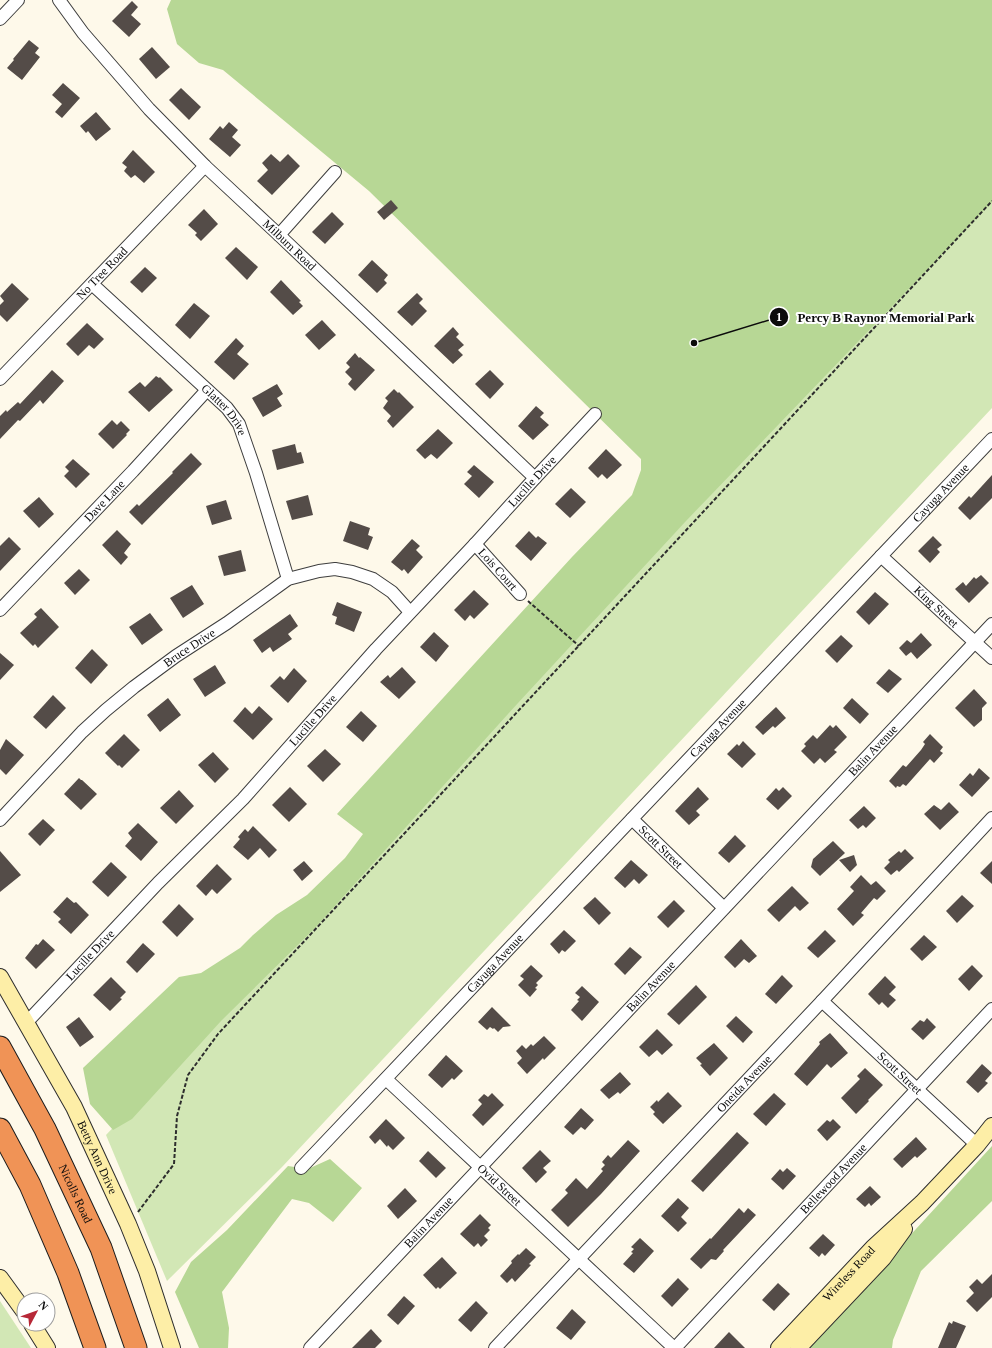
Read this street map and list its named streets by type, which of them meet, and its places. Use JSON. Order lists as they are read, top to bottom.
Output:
{
  "streets": {
    "highway": ["Nicolls Road"],
    "main road": ["Betty Ann Drive", "Wireless Road"],
    "street": [
      "Milburn Road",
      "No Tree Road",
      "Glatter Drive",
      "Lucille Drive",
      "Cayuga Avenue",
      "Dave Lane",
      "Lois Court",
      "King Street",
      "Bruce Drive",
      "Balin Avenue",
      "Scott Street",
      "Oneida Avenue",
      "Bellewood Avenue",
      "Ovid Street"
    ]
  },
  "crossings": [
    ["Milburn Road", "No Tree Road"],
    ["Milburn Road", "Lucille Drive"],
    ["No Tree Road", "Glatter Drive"],
    ["Glatter Drive", "Dave Lane"],
    ["Glatter Drive", "Bruce Drive"],
    ["Lucille Drive", "Lois Court"],
    ["Lucille Drive", "Bruce Drive"],
    ["Lucille Drive", "Betty Ann Drive"],
    ["Cayuga Avenue", "King Street"],
    ["Cayuga Avenue", "Scott Street"],
    ["Cayuga Avenue", "Ovid Street"],
    ["King Street", "Balin Avenue"],
    ["Balin Avenue", "Scott Street"],
    ["Balin Avenue", "Ovid Street"],
    ["Scott Street", "Oneida Avenue"],
    ["Scott Street", "Bellewood Avenue"],
    ["Scott Street", "Wireless Road"],
    ["Oneida Avenue", "Ovid Street"],
    ["Bellewood Avenue", "Ovid Street"]
  ],
  "places": ["Percy B Raynor Memorial Park"],
  "north": "top right"
}
